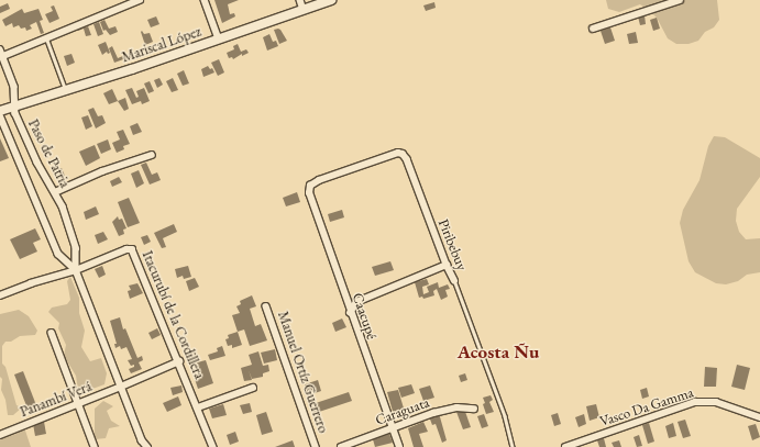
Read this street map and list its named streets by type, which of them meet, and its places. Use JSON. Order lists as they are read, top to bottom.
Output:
{
  "streets": {
    "street": [
      "Mariscal López",
      "Paso de Patria",
      "Piribebuy",
      "Itacurubí de la Cordillera",
      "Caacupé",
      "Manuel Ortíz Guerrero",
      "Panambí Verá",
      "Vasco Da Gamma",
      "Caraguata"
    ]
  },
  "crossings": [
    ["Mariscal López", "Paso de Patria"],
    ["Paso de Patria", "Itacurubí de la Cordillera"],
    ["Paso de Patria", "Panambí Verá"],
    ["Piribebuy", "Caacupé"],
    ["Itacurubí de la Cordillera", "Panambí Verá"],
    ["Caacupé", "Caraguata"]
  ],
  "districts": ["Acosta Ñu"]
}
